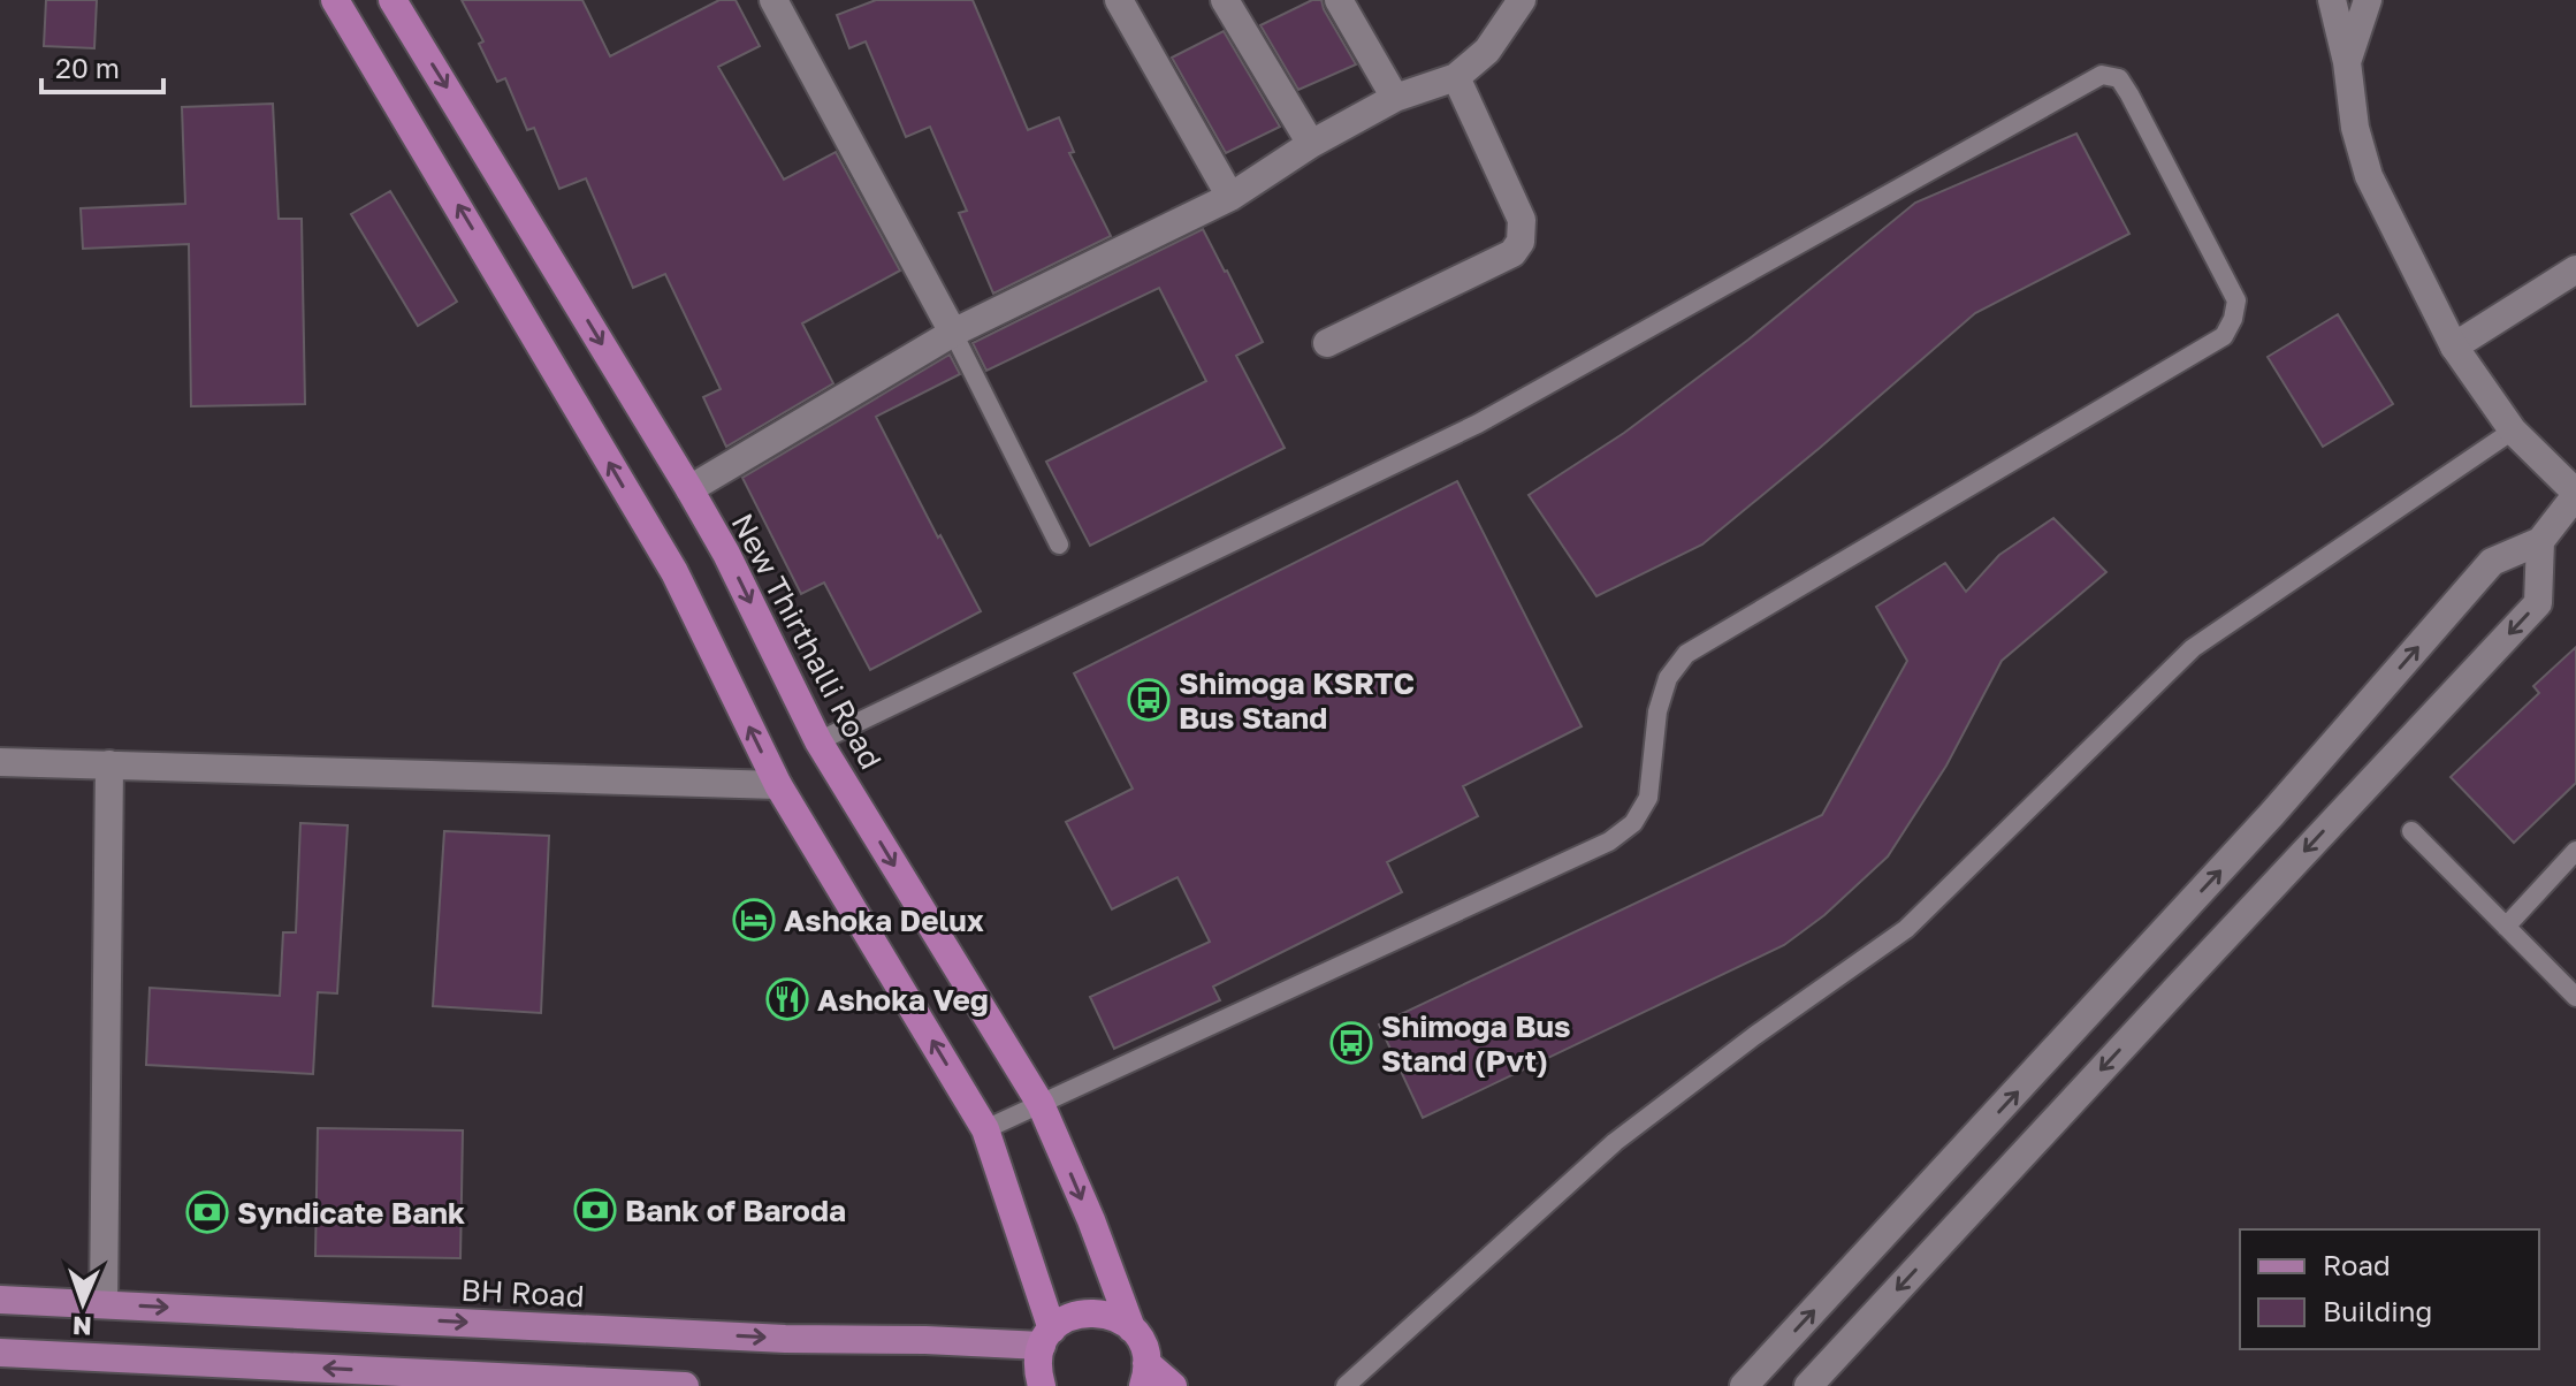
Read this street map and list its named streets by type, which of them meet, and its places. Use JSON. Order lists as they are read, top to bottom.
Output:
{
  "streets": {
    "highway": ["New Thirthalli Road"],
    "main road": ["BH Road"]
  },
  "places": {
    "bus stop": ["Shimoga KSRTC Bus Stand", "Shimoga Bus Stand (Pvt)"],
    "hotel": ["Ashoka Delux"],
    "restaurant": ["Ashoka Veg"],
    "bank": ["Bank of Baroda", "Syndicate Bank"]
  },
  "legend": ["Road", "Building"],
  "scale_bar": "20 m",
  "north": "bottom"
}
